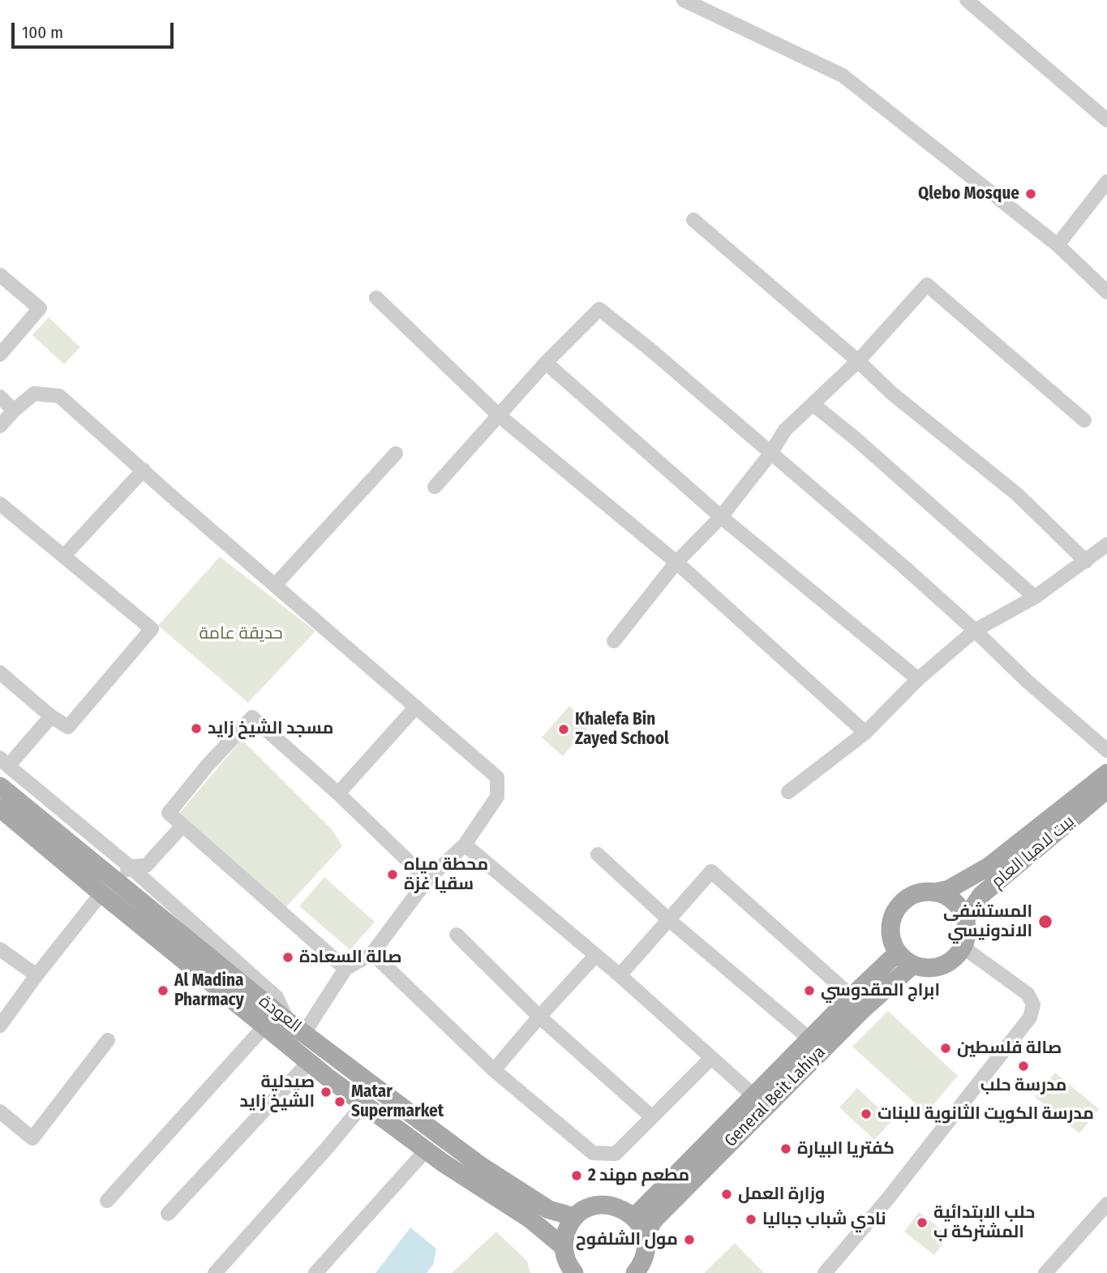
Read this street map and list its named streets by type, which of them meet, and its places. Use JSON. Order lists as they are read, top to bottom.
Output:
{
  "streets": {
    "main road": ["بيت لاهيا العام", "العودة", "General Beit Lahiya"]
  },
  "crossings": [
    ["بيت لاهيا العام", "General Beit Lahiya"]
  ],
  "parks": ["حديقة عامة"],
  "places": [
    "Qlebo Mosque",
    "مسجد الشيخ زايد",
    "Khalefa Bin Zayed School",
    "محطة مياه سقيا غزة",
    "المستشفى الاندونيسي",
    "صالة السعادة",
    "Al Madina Pharmacy",
    "ابراج المقدوسي",
    "صالة فلسطين",
    "مدرسة حلب",
    "صيدلية الشيخ زايد",
    "Matar Supermarket",
    "مدرسة الكويت الثانوية للبنات",
    "كفتريا البيارة",
    "مطعم مهند 2",
    "وزارة العمل",
    "نادي شباب جباليا",
    "حلب الابتدائية المشتركة ب",
    "مول الشلفوح"
  ],
  "scale_bar": "100 m"
}
